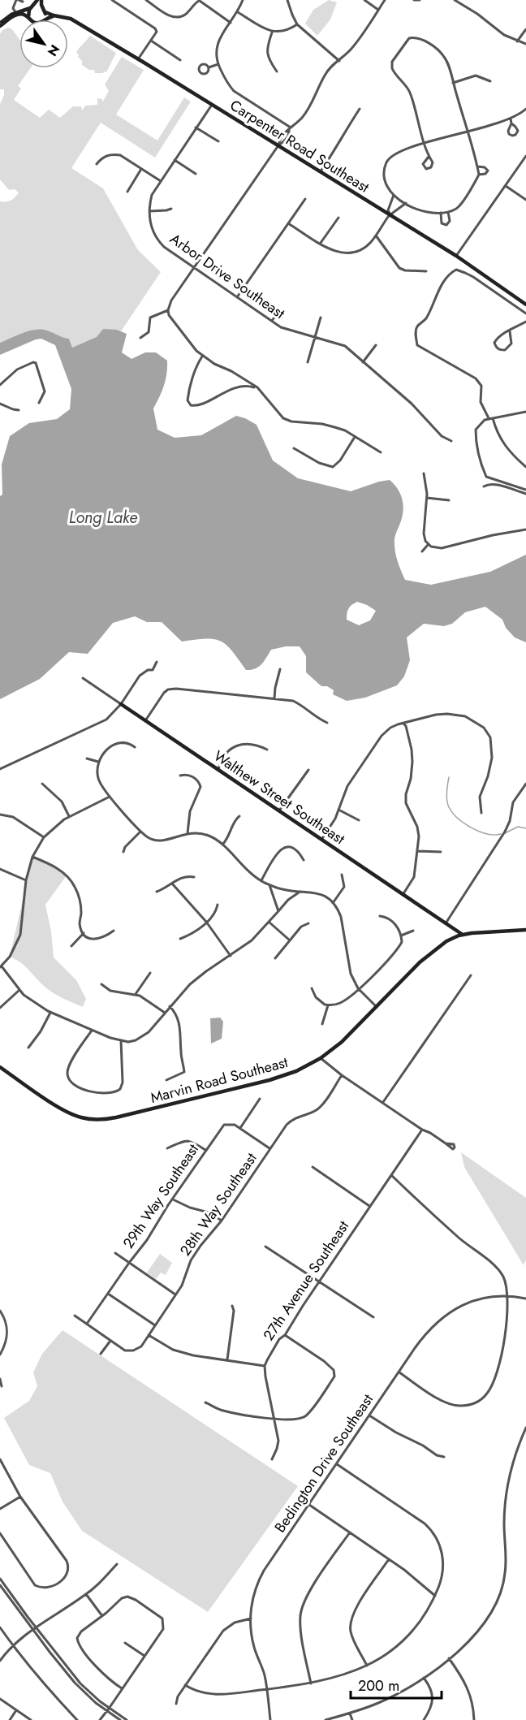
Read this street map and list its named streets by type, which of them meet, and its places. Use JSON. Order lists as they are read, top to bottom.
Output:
{
  "streets": {
    "street": [
      "Carpenter Road Southeast",
      "Arbor Drive Southeast",
      "Walthew Street Southeast",
      "Marvin Road Southeast",
      "29th Way Southeast",
      "28th Way Southeast",
      "27th Avenue Southeast",
      "Bedington Drive Southeast"
    ]
  },
  "crossings": [
    ["Walthew Street Southeast", "Marvin Road Southeast"],
    ["29th Way Southeast", "28th Way Southeast"]
  ],
  "water": ["Long Lake"],
  "scale_bar": "200 m",
  "north": "bottom right"
}
